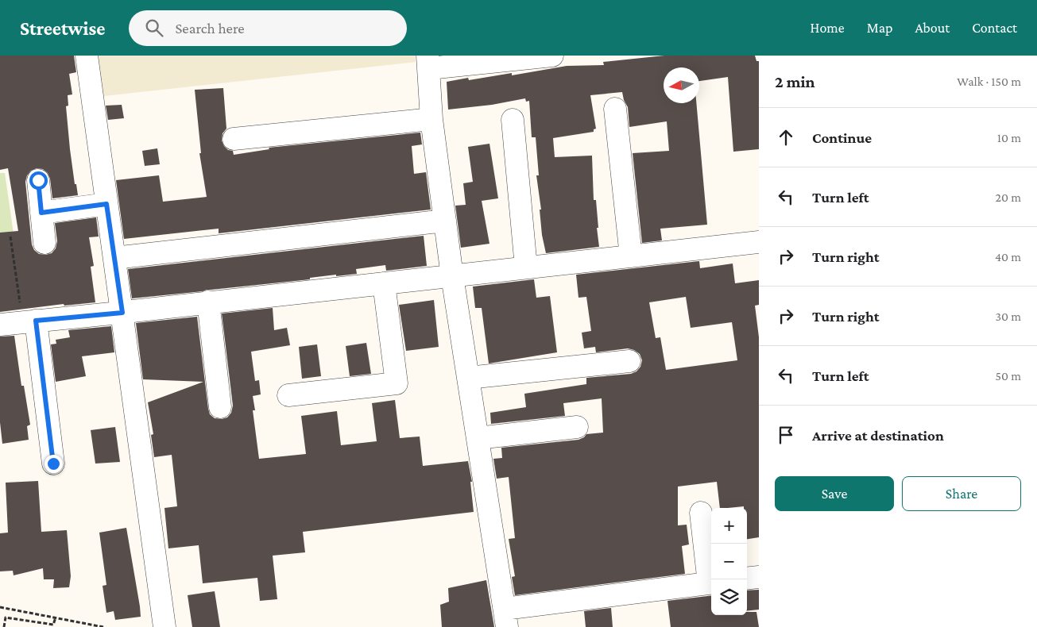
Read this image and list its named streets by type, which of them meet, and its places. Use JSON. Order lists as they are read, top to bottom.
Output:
{
  "north": "left",
  "page": {
    "header": "Streetwise",
    "search": "Search here",
    "nav": [
      "Home",
      "Map",
      "About",
      "Contact"
    ],
    "heading": ["2 min", "Walk · 150 m"],
    "list": [
      ["Continue", "10 m"],
      ["Turn left", "20 m"],
      ["Turn right", "40 m"],
      ["Turn right", "30 m"],
      ["Turn left", "50 m"],
      "Arrive at destination"
    ],
    "buttons": ["Save", "Share"],
    "map_buttons": ["+", "−"]
  }
}
